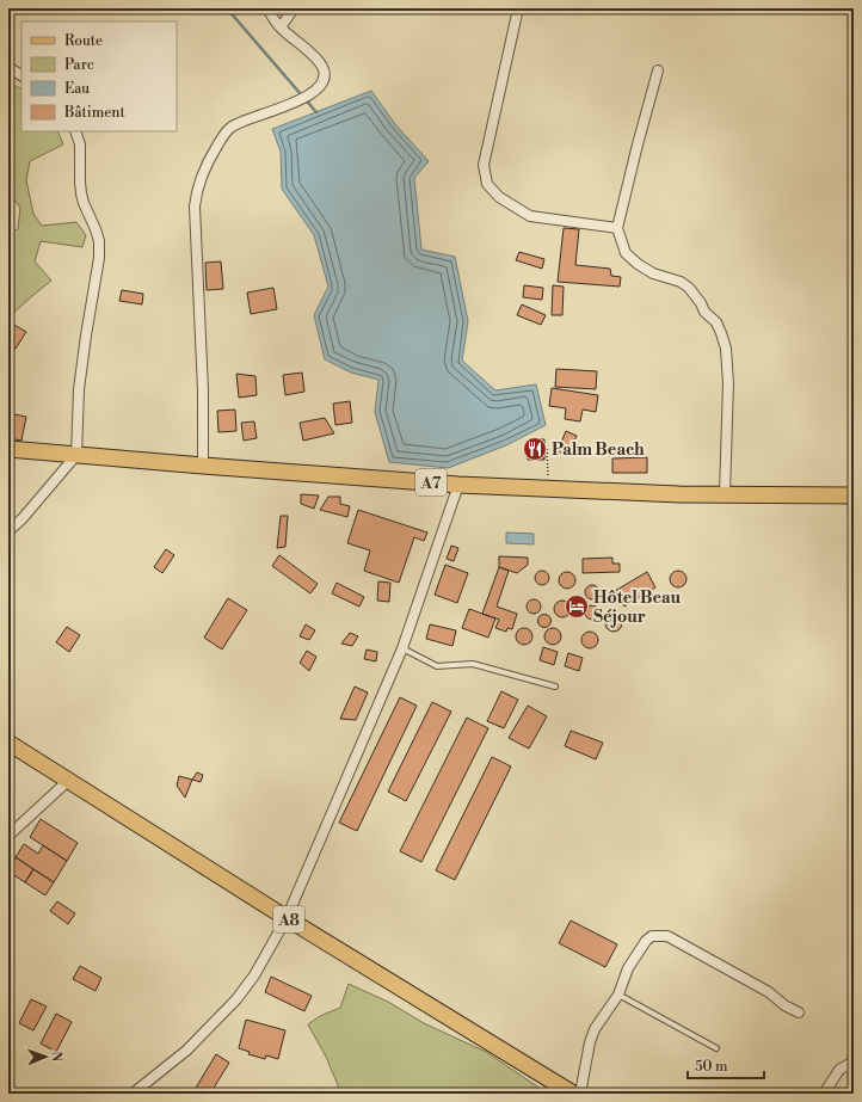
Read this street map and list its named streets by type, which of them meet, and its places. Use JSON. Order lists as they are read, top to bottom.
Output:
{
  "streets": {
    "main road": ["A7", "A8"]
  },
  "places": {
    "restaurant": ["Palm Beach"],
    "hotel": ["Hôtel Beau Séjour"]
  },
  "legend": [
    "Route",
    "Parc",
    "Eau",
    "Bâtiment"
  ],
  "scale_bar": "50 m",
  "north": "right"
}
